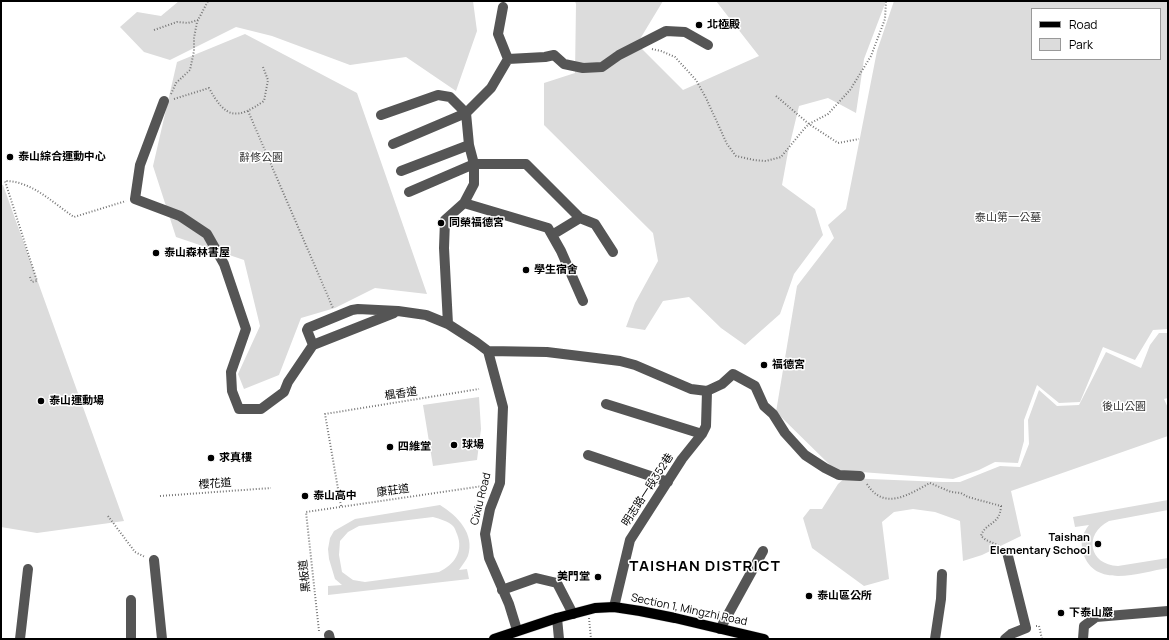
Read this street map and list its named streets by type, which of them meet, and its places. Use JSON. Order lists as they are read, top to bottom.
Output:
{
  "streets": {
    "main road": ["Section 1, Mingzhi Road"],
    "street": ["明志路一段352巷", "Cixiu Road"],
    "path": [
      "楓香道",
      "櫻花道",
      "康莊道",
      "黑板道"
    ]
  },
  "crossings": [
    ["楓香道", "康莊道"],
    ["明志路一段352巷", "Section 1, Mingzhi Road"],
    ["康莊道", "黑板道"],
    ["Cixiu Road", "Section 1, Mingzhi Road"]
  ],
  "districts": ["TAISHAN DISTRICT"],
  "parks": ["辭修公園", "泰山第一公墓", "後山公園"],
  "places": [
    "北極殿",
    "泰山綜合運動中心",
    "同榮福德宮",
    "泰山森林書屋",
    "學生宿舍",
    "福德宮",
    "泰山運動場",
    "球場",
    "四維堂",
    "求真樓",
    "泰山高中",
    "Taishan Elementary School",
    "美門堂",
    "泰山區公所",
    "下泰山巖"
  ],
  "legend": ["Road", "Park"]
}
